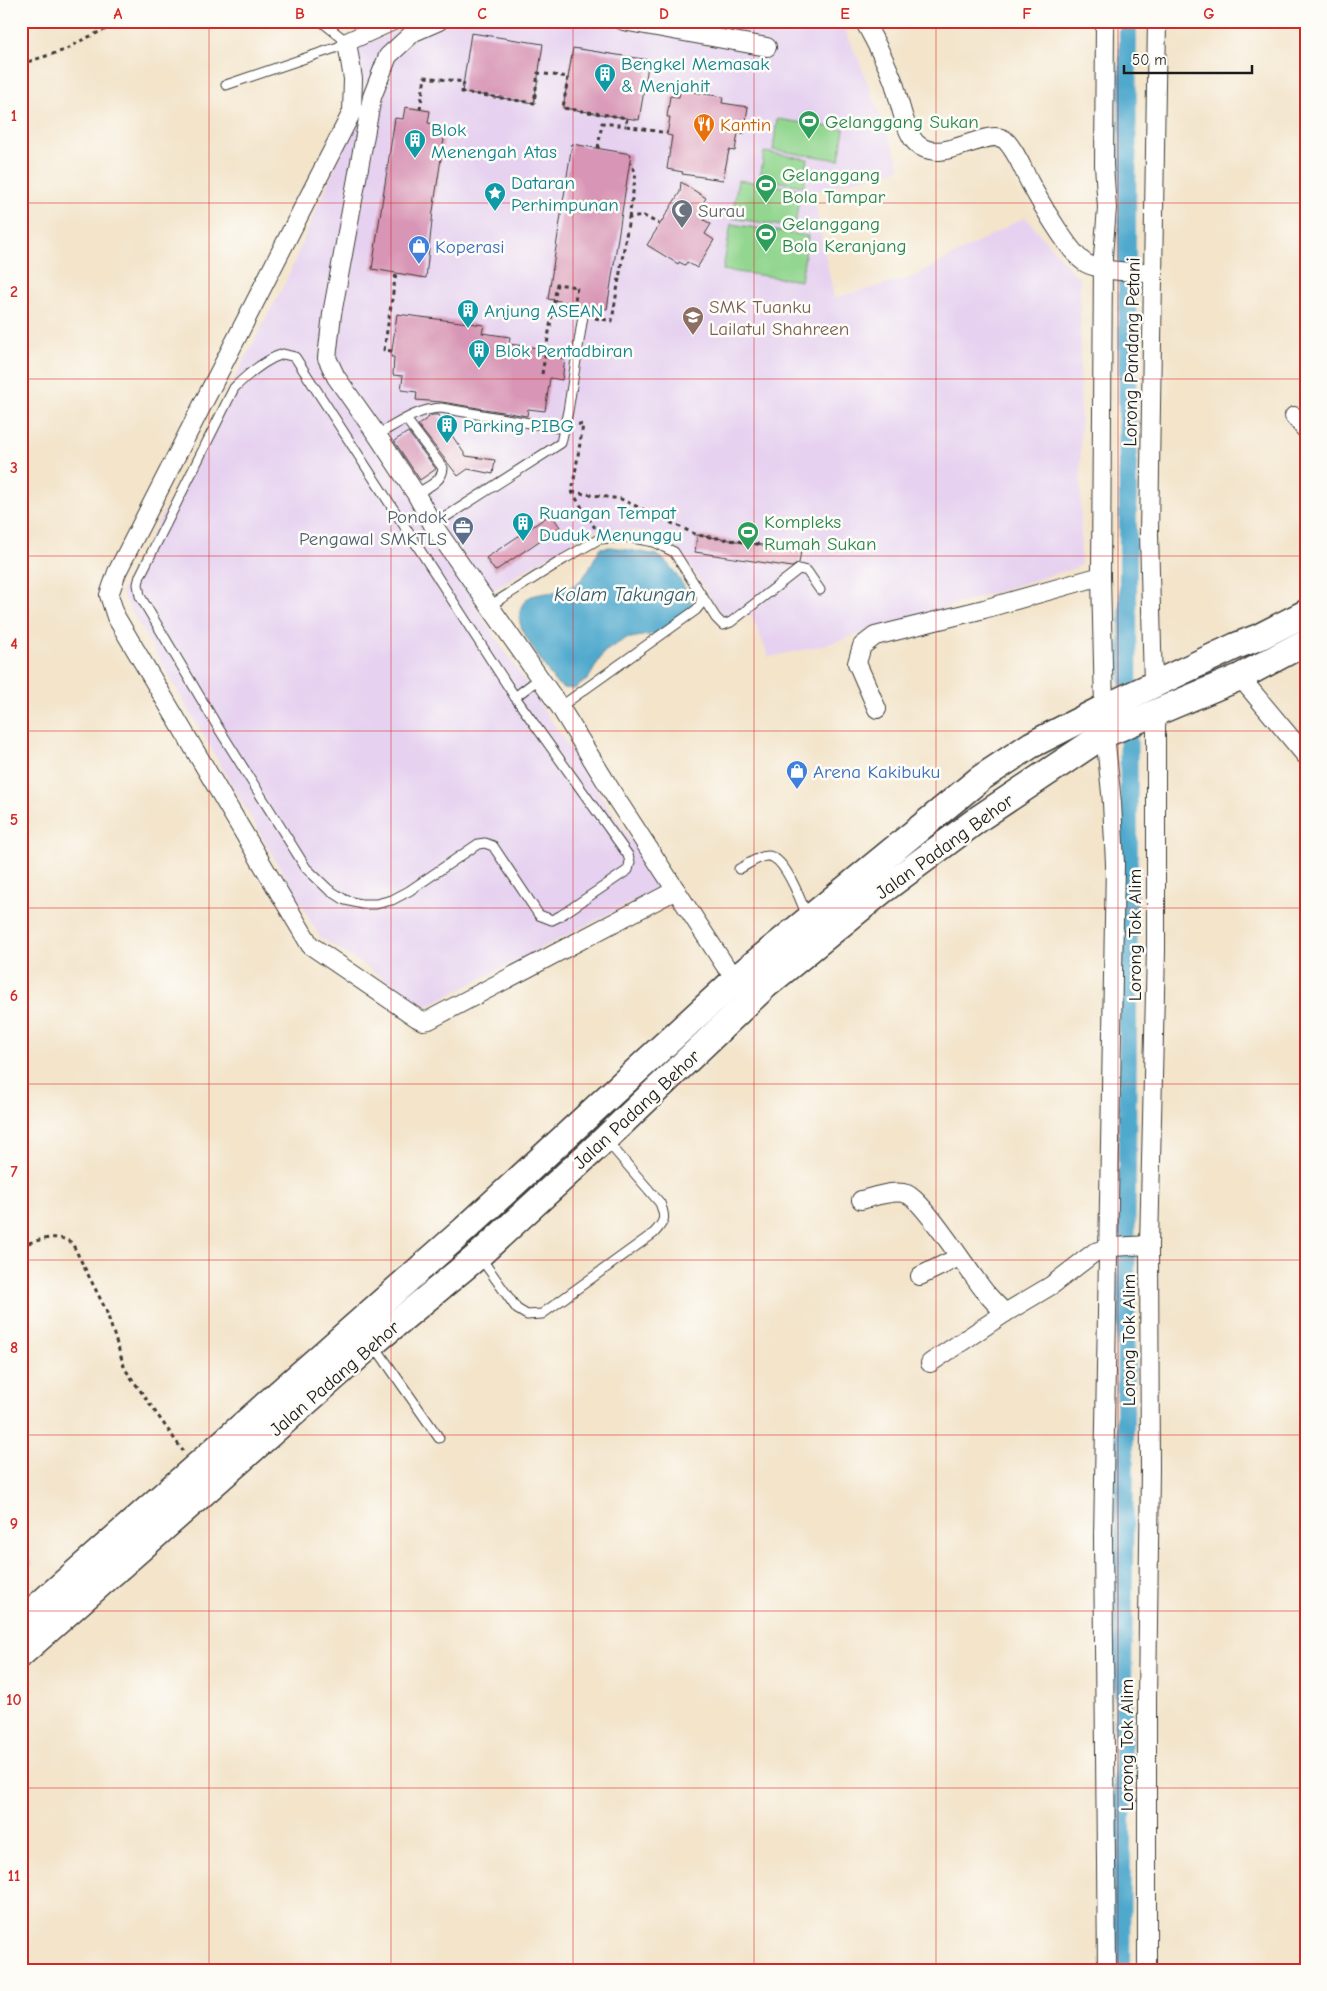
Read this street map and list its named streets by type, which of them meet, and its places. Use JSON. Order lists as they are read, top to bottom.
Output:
{
  "streets": {
    "main road": ["Jalan Padang Behor"],
    "street": ["Lorong Pandang Petani", "Lorong Tok Alim"]
  },
  "crossings": [
    ["Lorong Pandang Petani", "Jalan Padang Behor"],
    ["Jalan Padang Behor", "Lorong Tok Alim"]
  ],
  "water": ["Kolam Takungan"],
  "places": {
    "building": [
      "Bengkel Memasak & Menjahit",
      "Blok Menengah Atas",
      "Anjung ASEAN",
      "Blok Pentadbiran",
      "Parking PIBG",
      "Ruangan Tempat Duduk Menunggu"
    ],
    "sports": [
      "Gelanggang Sukan",
      "Gelanggang Bola Tampar",
      "Gelanggang Bola Keranjang",
      "Kompleks Rumah Sukan"
    ],
    "restaurant": ["Kantin"],
    "place": ["Dataran Perhimpunan"],
    "mosque": ["Surau"],
    "shop": ["Koperasi", "Arena Kakibuku"],
    "school or university": ["SMK Tuanku Lailatul Shahreen"],
    "office": ["Pondok Pengawal SMKTLS"]
  },
  "scale_bar": "50 m",
  "grid": {
    "columns": [
      "A",
      "B",
      "C",
      "D",
      "E",
      "F",
      "G"
    ],
    "rows": [
      "1",
      "2",
      "3",
      "4",
      "5",
      "6",
      "7",
      "8",
      "9",
      "10",
      "11"
    ]
  }
}
